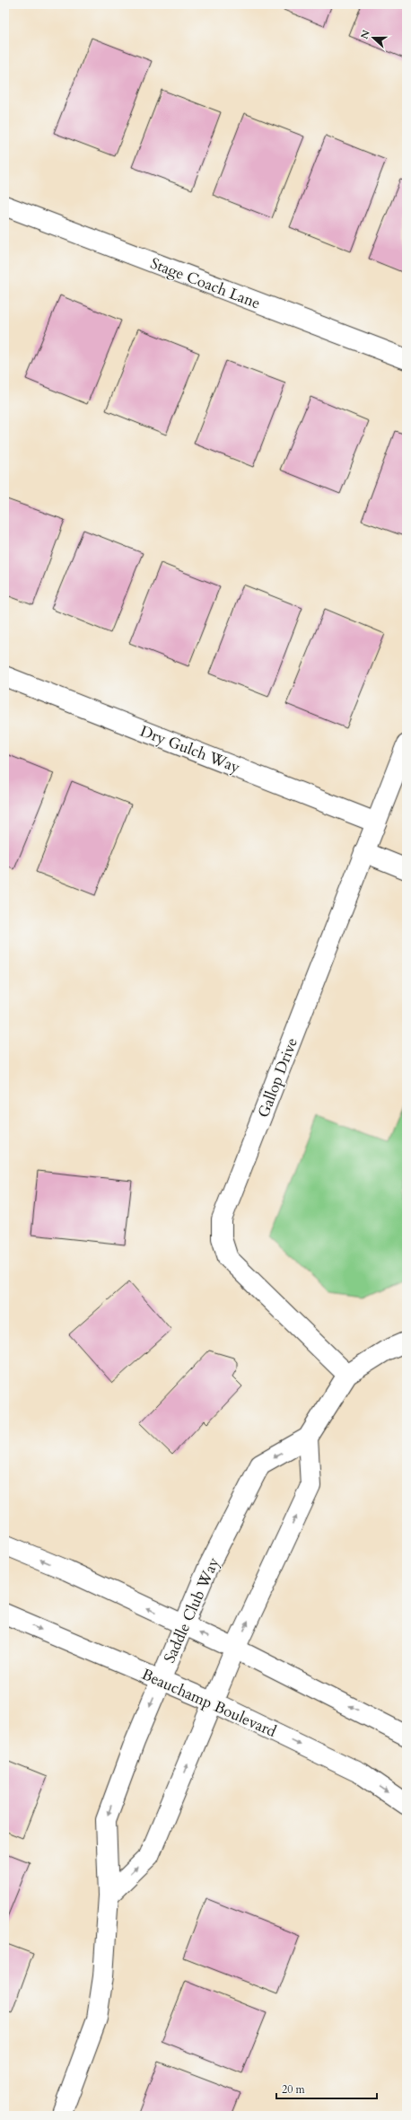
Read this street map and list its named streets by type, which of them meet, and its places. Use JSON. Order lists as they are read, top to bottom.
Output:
{
  "streets": {
    "street": [
      "Stage Coach Lane",
      "Dry Gulch Way",
      "Gallop Drive",
      "Saddle Club Way",
      "Beauchamp Boulevard"
    ]
  },
  "crossings": [
    ["Dry Gulch Way", "Gallop Drive"],
    ["Gallop Drive", "Saddle Club Way"],
    ["Saddle Club Way", "Beauchamp Boulevard"]
  ],
  "scale_bar": "20 m",
  "north": "left"
}
